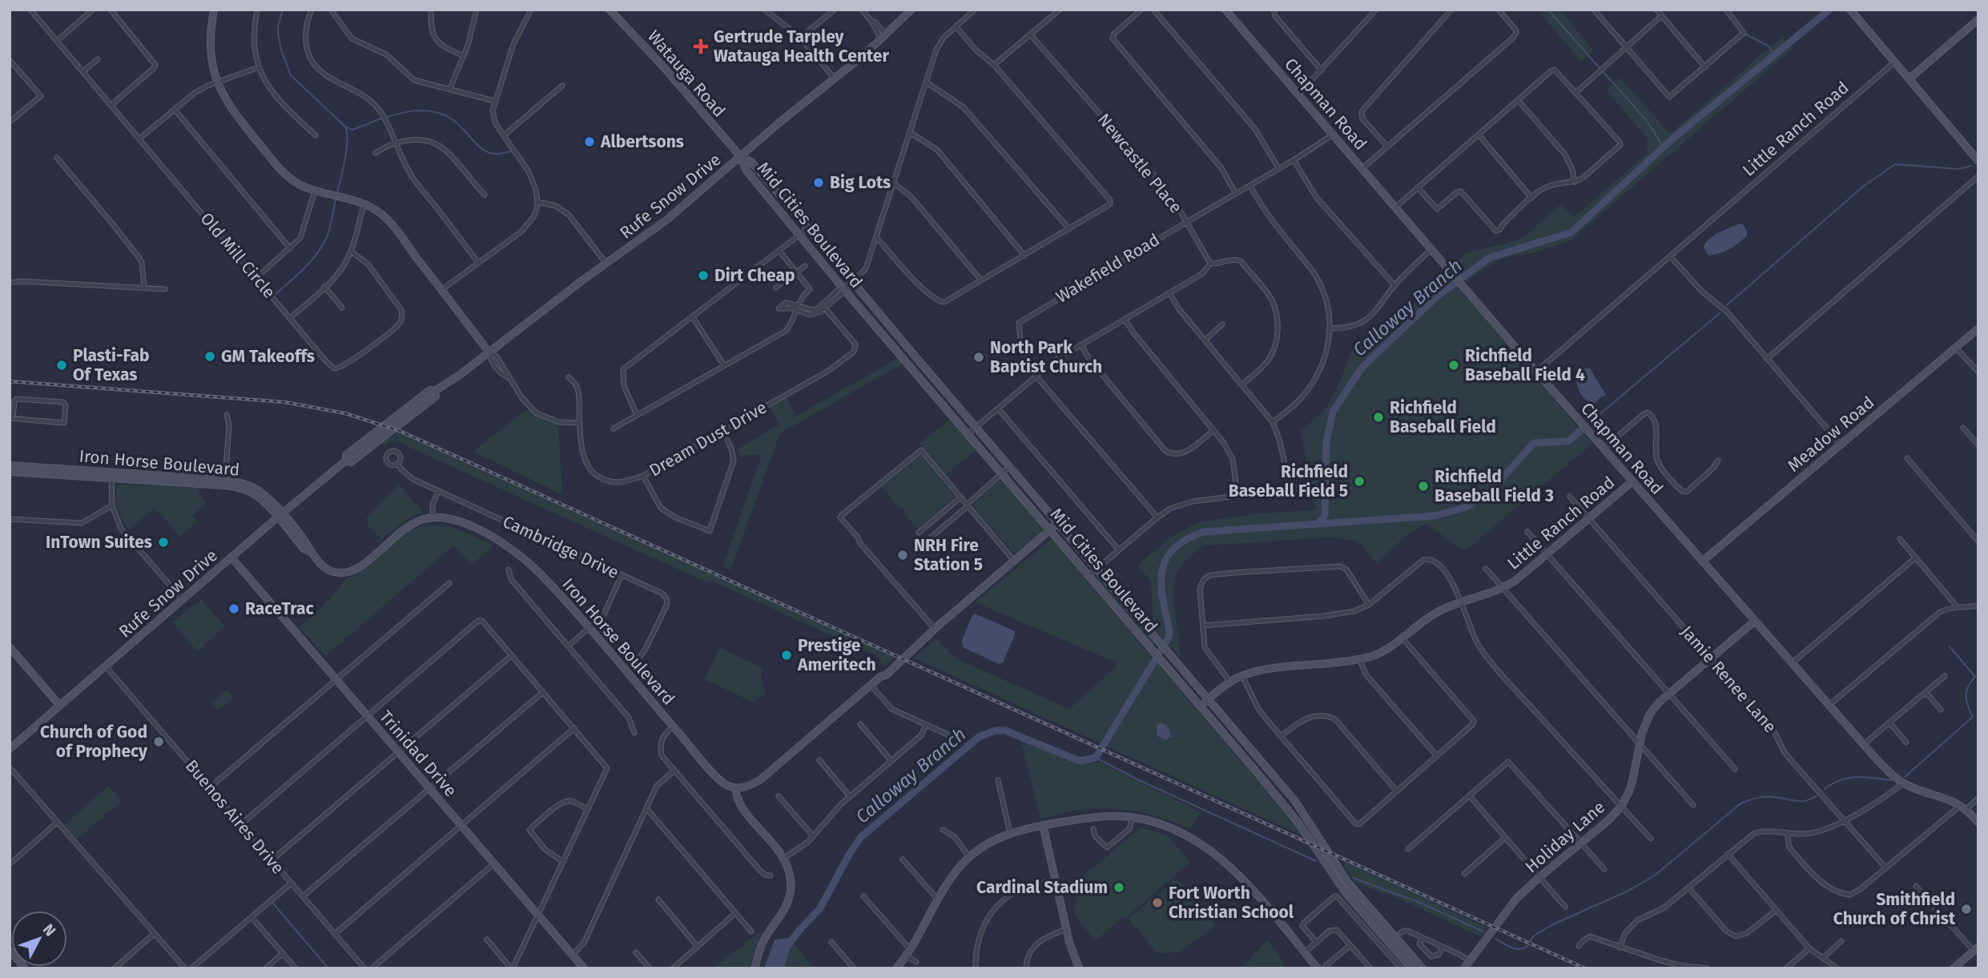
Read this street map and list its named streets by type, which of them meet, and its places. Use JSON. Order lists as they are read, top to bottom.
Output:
{
  "streets": {
    "street": [
      "Watauga Road",
      "Chapman Road",
      "Little Ranch Road",
      "Newcastle Place",
      "Rufe Snow Drive",
      "Mid Cities Boulevard",
      "Old Mill Circle",
      "Wakefield Road",
      "Meadow Road",
      "Dream Dust Drive",
      "Iron Horse Boulevard",
      "Cambridge Drive",
      "Jamie Renee Lane",
      "Trinidad Drive",
      "Buenos Aires Drive",
      "Holiday Lane"
    ]
  },
  "crossings": [
    ["Watauga Road", "Rufe Snow Drive"],
    ["Watauga Road", "Mid Cities Boulevard"],
    ["Chapman Road", "Little Ranch Road"],
    ["Chapman Road", "Wakefield Road"],
    ["Chapman Road", "Meadow Road"],
    ["Chapman Road", "Holiday Lane"],
    ["Little Ranch Road", "Mid Cities Boulevard"],
    ["Little Ranch Road", "Jamie Renee Lane"],
    ["Newcastle Place", "Wakefield Road"],
    ["Rufe Snow Drive", "Mid Cities Boulevard"],
    ["Rufe Snow Drive", "Iron Horse Boulevard"],
    ["Rufe Snow Drive", "Trinidad Drive"],
    ["Rufe Snow Drive", "Buenos Aires Drive"],
    ["Jamie Renee Lane", "Holiday Lane"]
  ],
  "water": ["Calloway Branch"],
  "places": {
    "health": ["Gertrude Tarpley Watauga Health Center"],
    "other": [
      "Albertsons",
      "Big Lots",
      "Dirt Cheap",
      "GM Takeoffs",
      "North Park Baptist Church",
      "Plasti-Fab Of Texas",
      "Richfield Baseball Field 4",
      "Richfield Baseball Field",
      "Richfield Baseball Field 5",
      "Richfield Baseball Field 3",
      "InTown Suites",
      "NRH Fire Station 5",
      "RaceTrac",
      "Prestige Ameritech",
      "Church of God of Prophecy",
      "Cardinal Stadium",
      "Fort Worth Christian School",
      "Smithfield Church of Christ"
    ]
  },
  "north": "top right"
}
